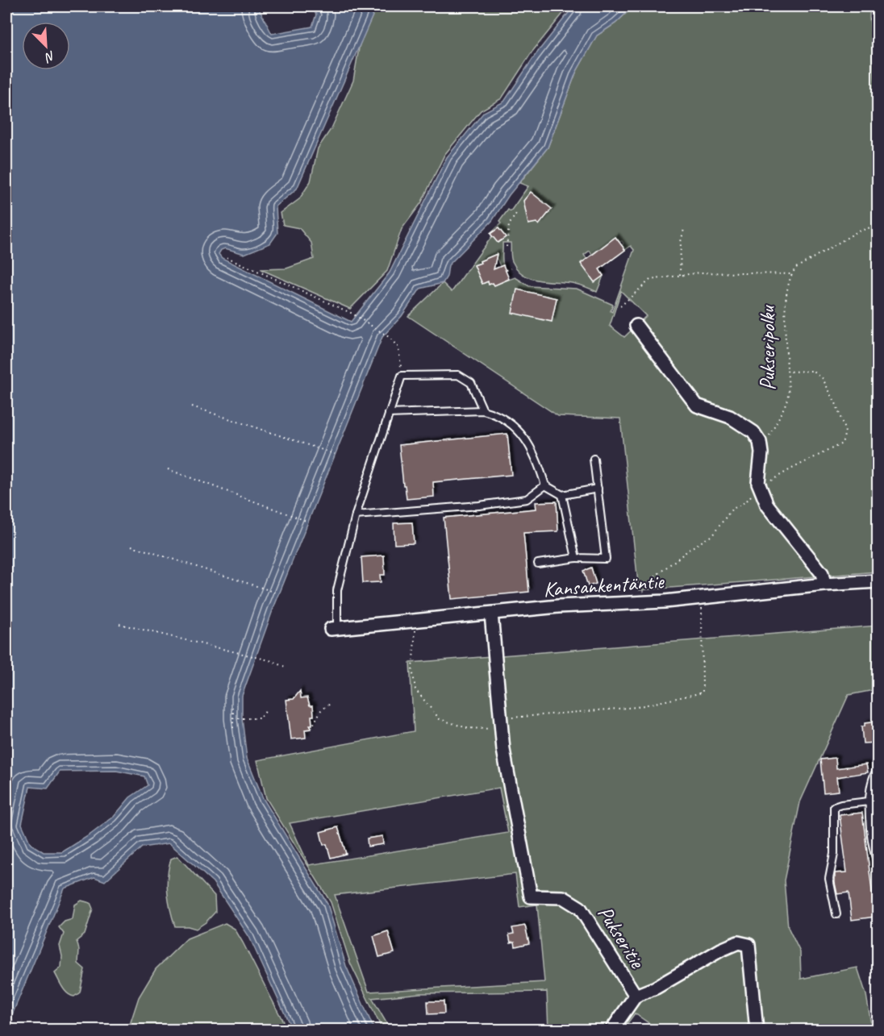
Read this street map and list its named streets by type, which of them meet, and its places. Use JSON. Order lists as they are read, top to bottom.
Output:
{
  "streets": {
    "street": ["Kansankentäntie", "Pukseritie"],
    "path": ["Pukseripolku"]
  },
  "crossings": [
    ["Kansankentäntie", "Pukseritie"]
  ],
  "north": "bottom right"
}
